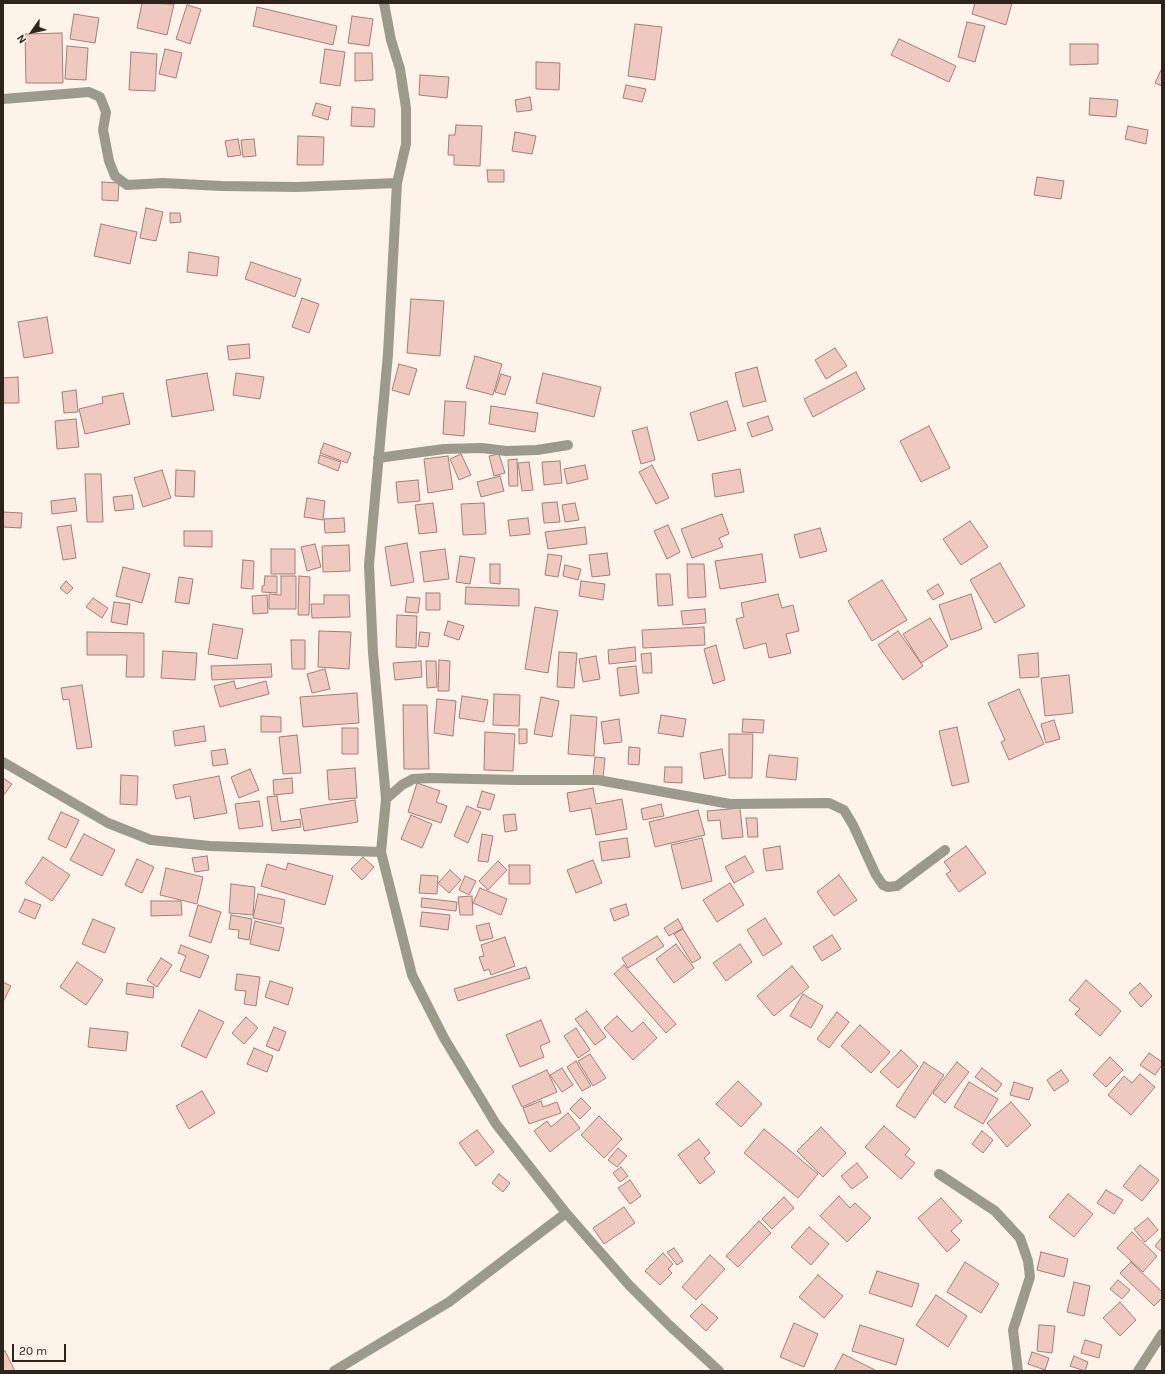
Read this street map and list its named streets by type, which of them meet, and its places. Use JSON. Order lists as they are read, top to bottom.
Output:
{
  "scale_bar": "20 m",
  "north": "bottom left"
}
